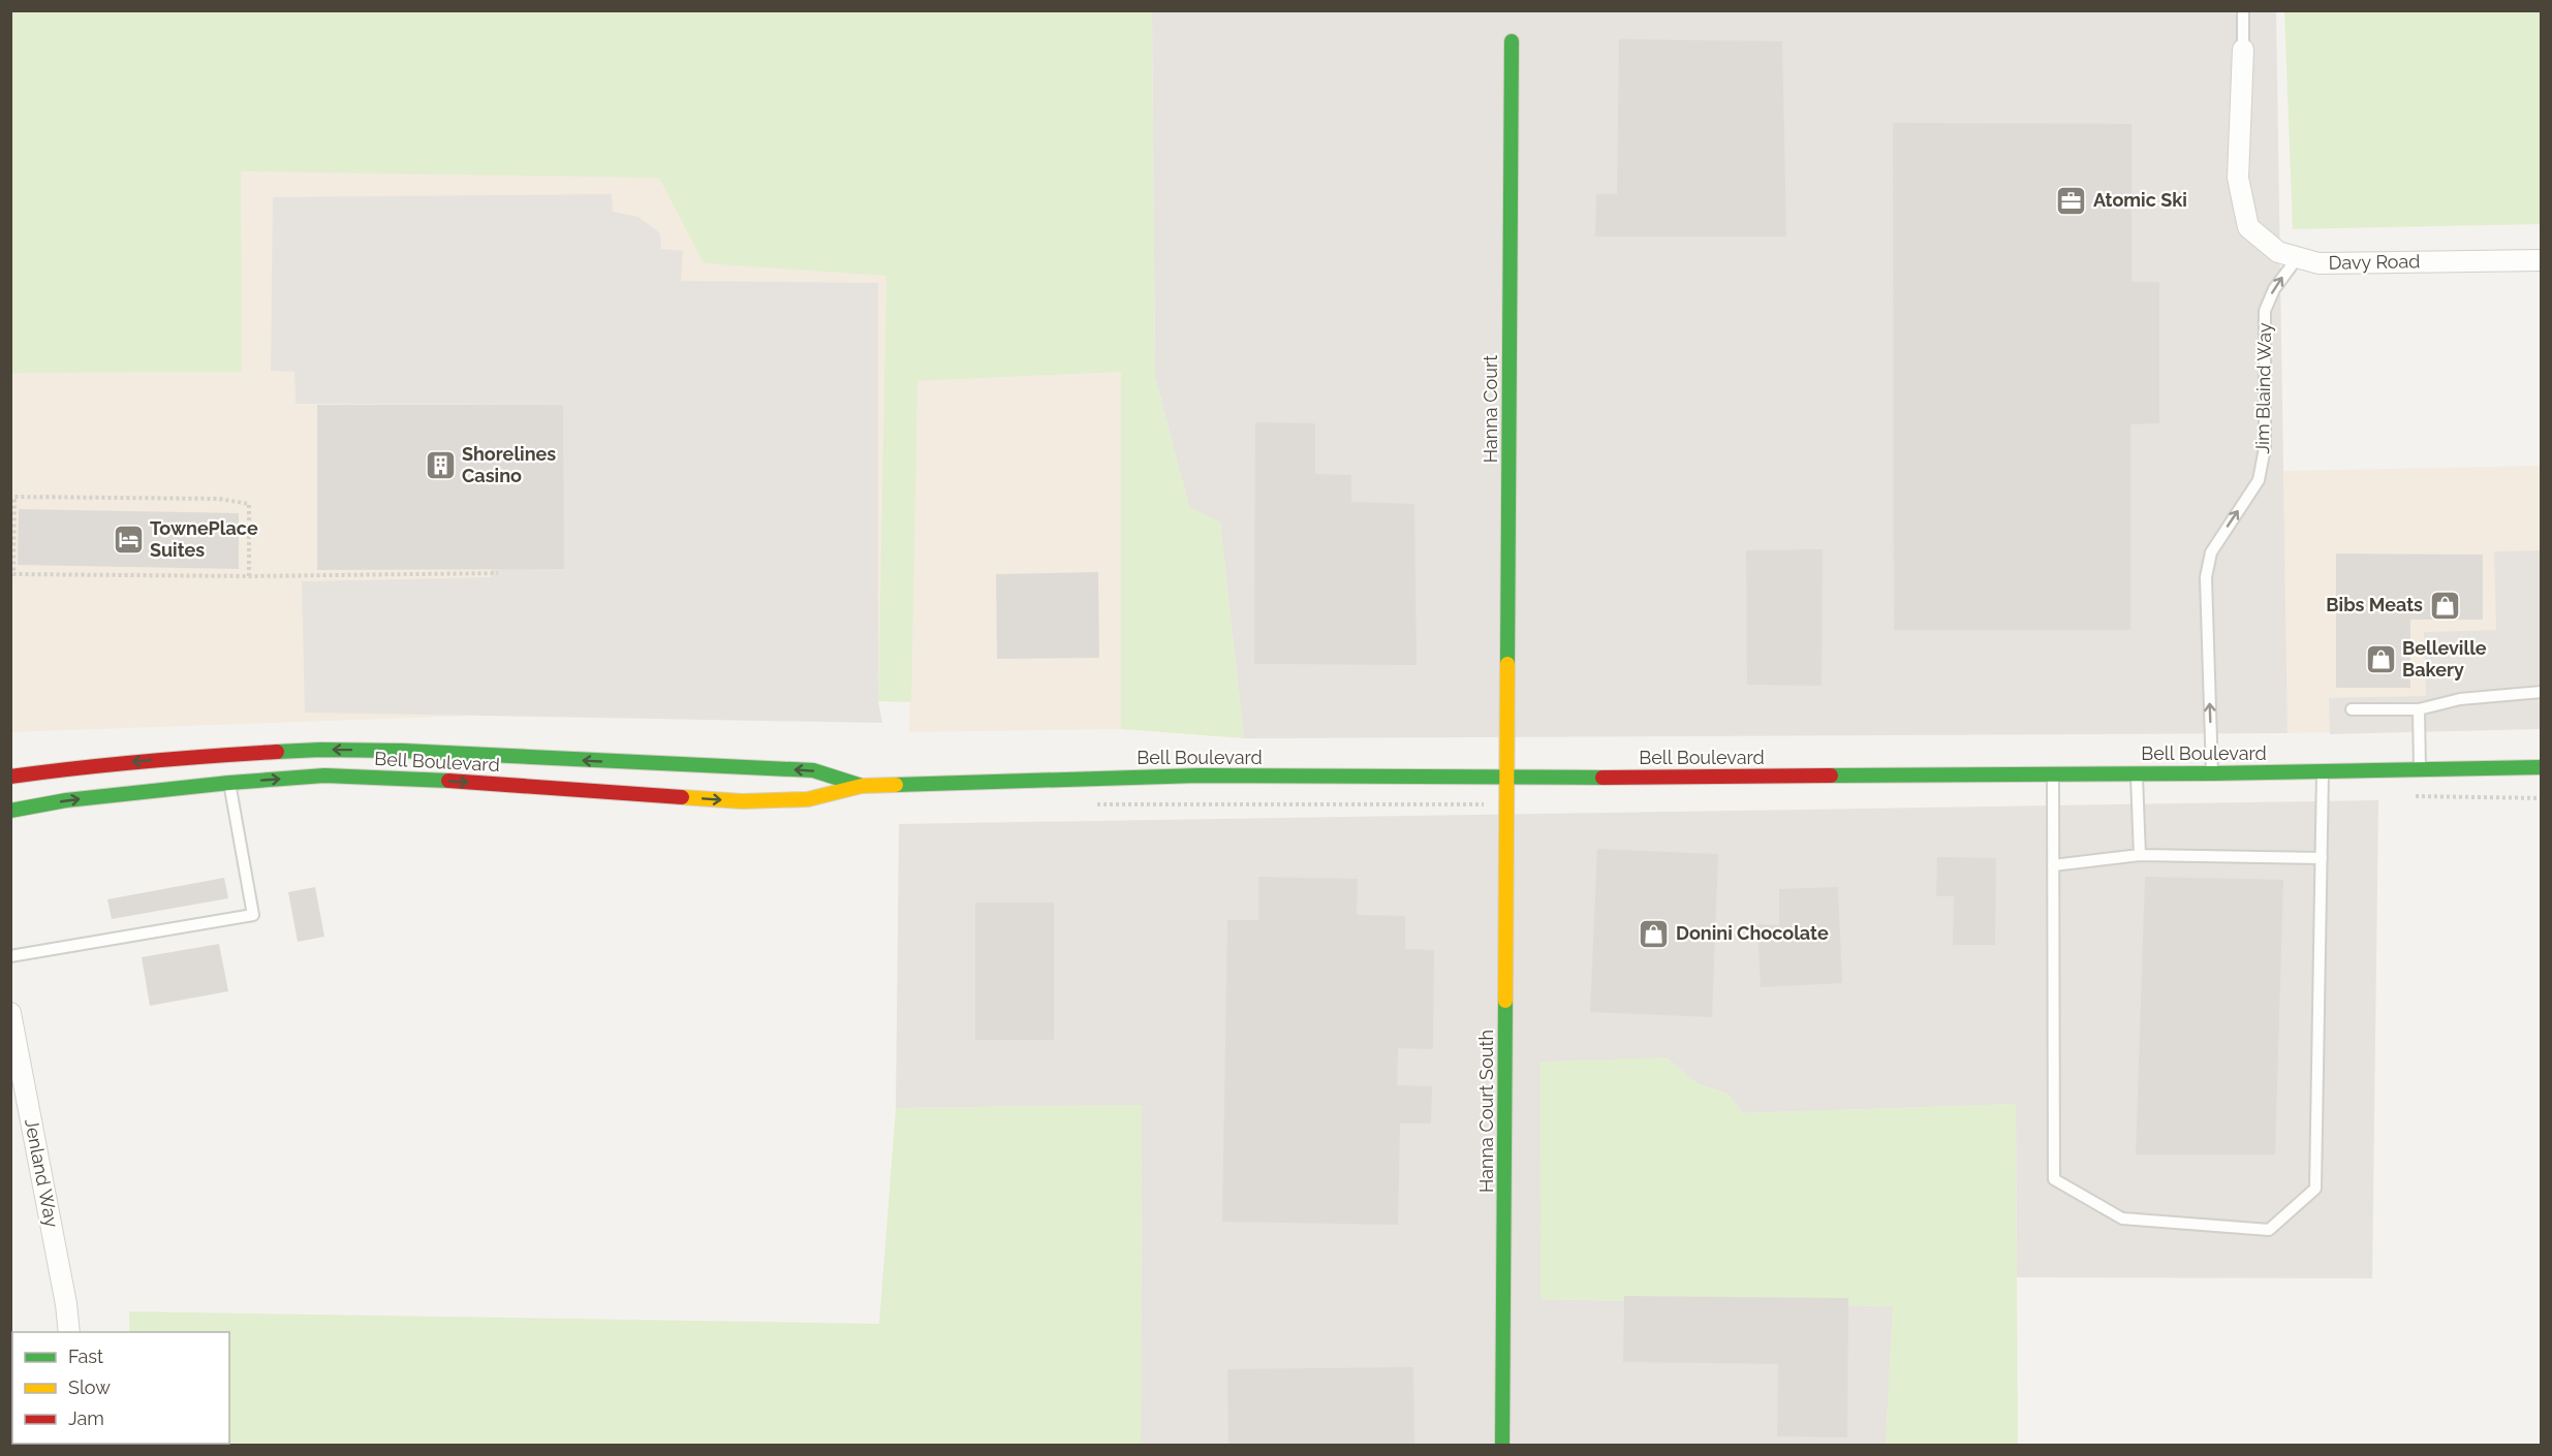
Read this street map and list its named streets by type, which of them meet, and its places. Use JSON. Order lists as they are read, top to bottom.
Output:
{
  "streets": {
    "main road": ["Hanna Court", "Bell Boulevard", "Hanna Court South"],
    "street": ["Davy Road", "Jenland Way"],
    "lane": ["Jim Blaind Way"]
  },
  "crossings": [
    ["Davy Road", "Jim Blaind Way"],
    ["Jim Blaind Way", "Bell Boulevard"],
    ["Hanna Court", "Bell Boulevard"],
    ["Hanna Court", "Hanna Court South"],
    ["Bell Boulevard", "Hanna Court South"]
  ],
  "one_way": ["Jim Blaind Way"],
  "places": {
    "office": ["Atomic Ski"],
    "building": ["Shorelines Casino"],
    "hotel": ["TownePlace Suites"],
    "shop": ["Bibs Meats", "Belleville Bakery", "Donini Chocolate"]
  },
  "legend": ["Fast", "Slow", "Jam"]
}
